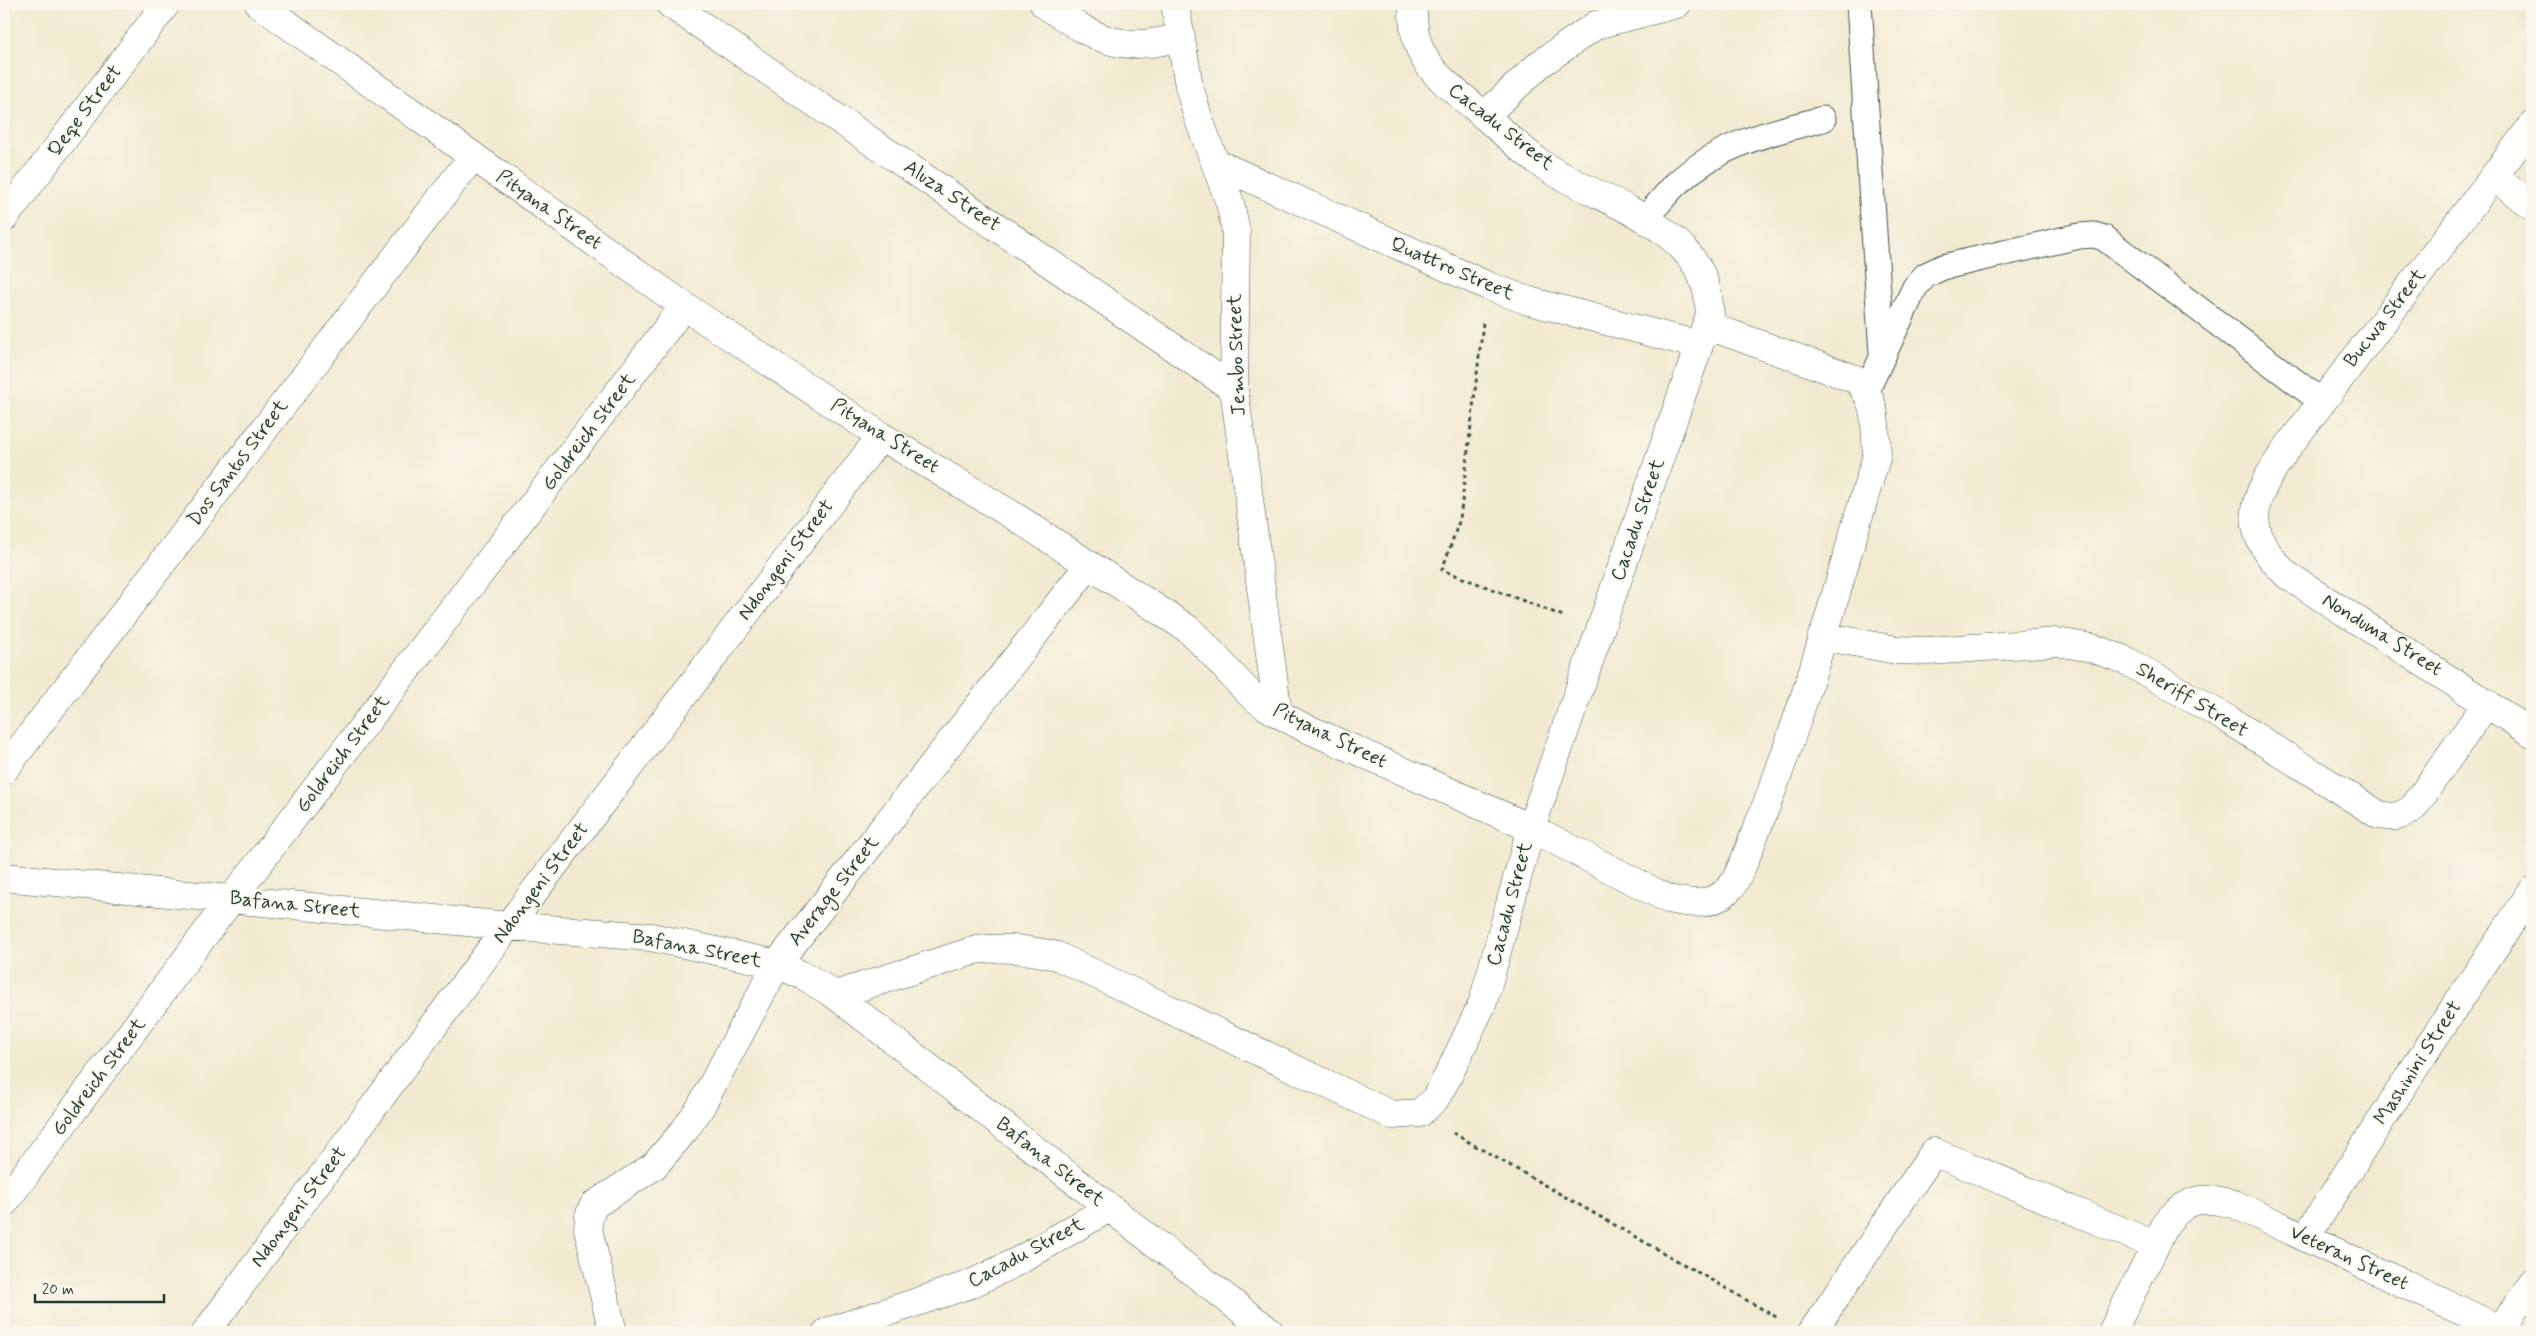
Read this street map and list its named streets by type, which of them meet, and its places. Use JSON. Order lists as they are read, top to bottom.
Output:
{
  "streets": {
    "street": [
      "Qeqe Street",
      "Cacadu Street",
      "Aluza Street",
      "Pityana Street",
      "Quattro Street",
      "Bucwa Street",
      "Jembo Street",
      "Goldreich Street",
      "Dos Santos Street",
      "Ndongeni Street",
      "Nonduma Street",
      "Sheriff Street",
      "Average Street",
      "Bafana Street",
      "Mashinini Street",
      "Veteran Street"
    ]
  },
  "crossings": [
    ["Cacadu Street", "Pityana Street"],
    ["Cacadu Street", "Quattro Street"],
    ["Cacadu Street", "Bafana Street"],
    ["Aluza Street", "Jembo Street"],
    ["Pityana Street", "Quattro Street"],
    ["Pityana Street", "Jembo Street"],
    ["Pityana Street", "Goldreich Street"],
    ["Pityana Street", "Dos Santos Street"],
    ["Pityana Street", "Ndongeni Street"],
    ["Pityana Street", "Sheriff Street"],
    ["Pityana Street", "Average Street"],
    ["Quattro Street", "Jembo Street"],
    ["Bucwa Street", "Nonduma Street"],
    ["Goldreich Street", "Bafana Street"],
    ["Ndongeni Street", "Bafana Street"],
    ["Nonduma Street", "Sheriff Street"],
    ["Average Street", "Bafana Street"],
    ["Mashinini Street", "Veteran Street"]
  ],
  "scale_bar": "20 m"
}
